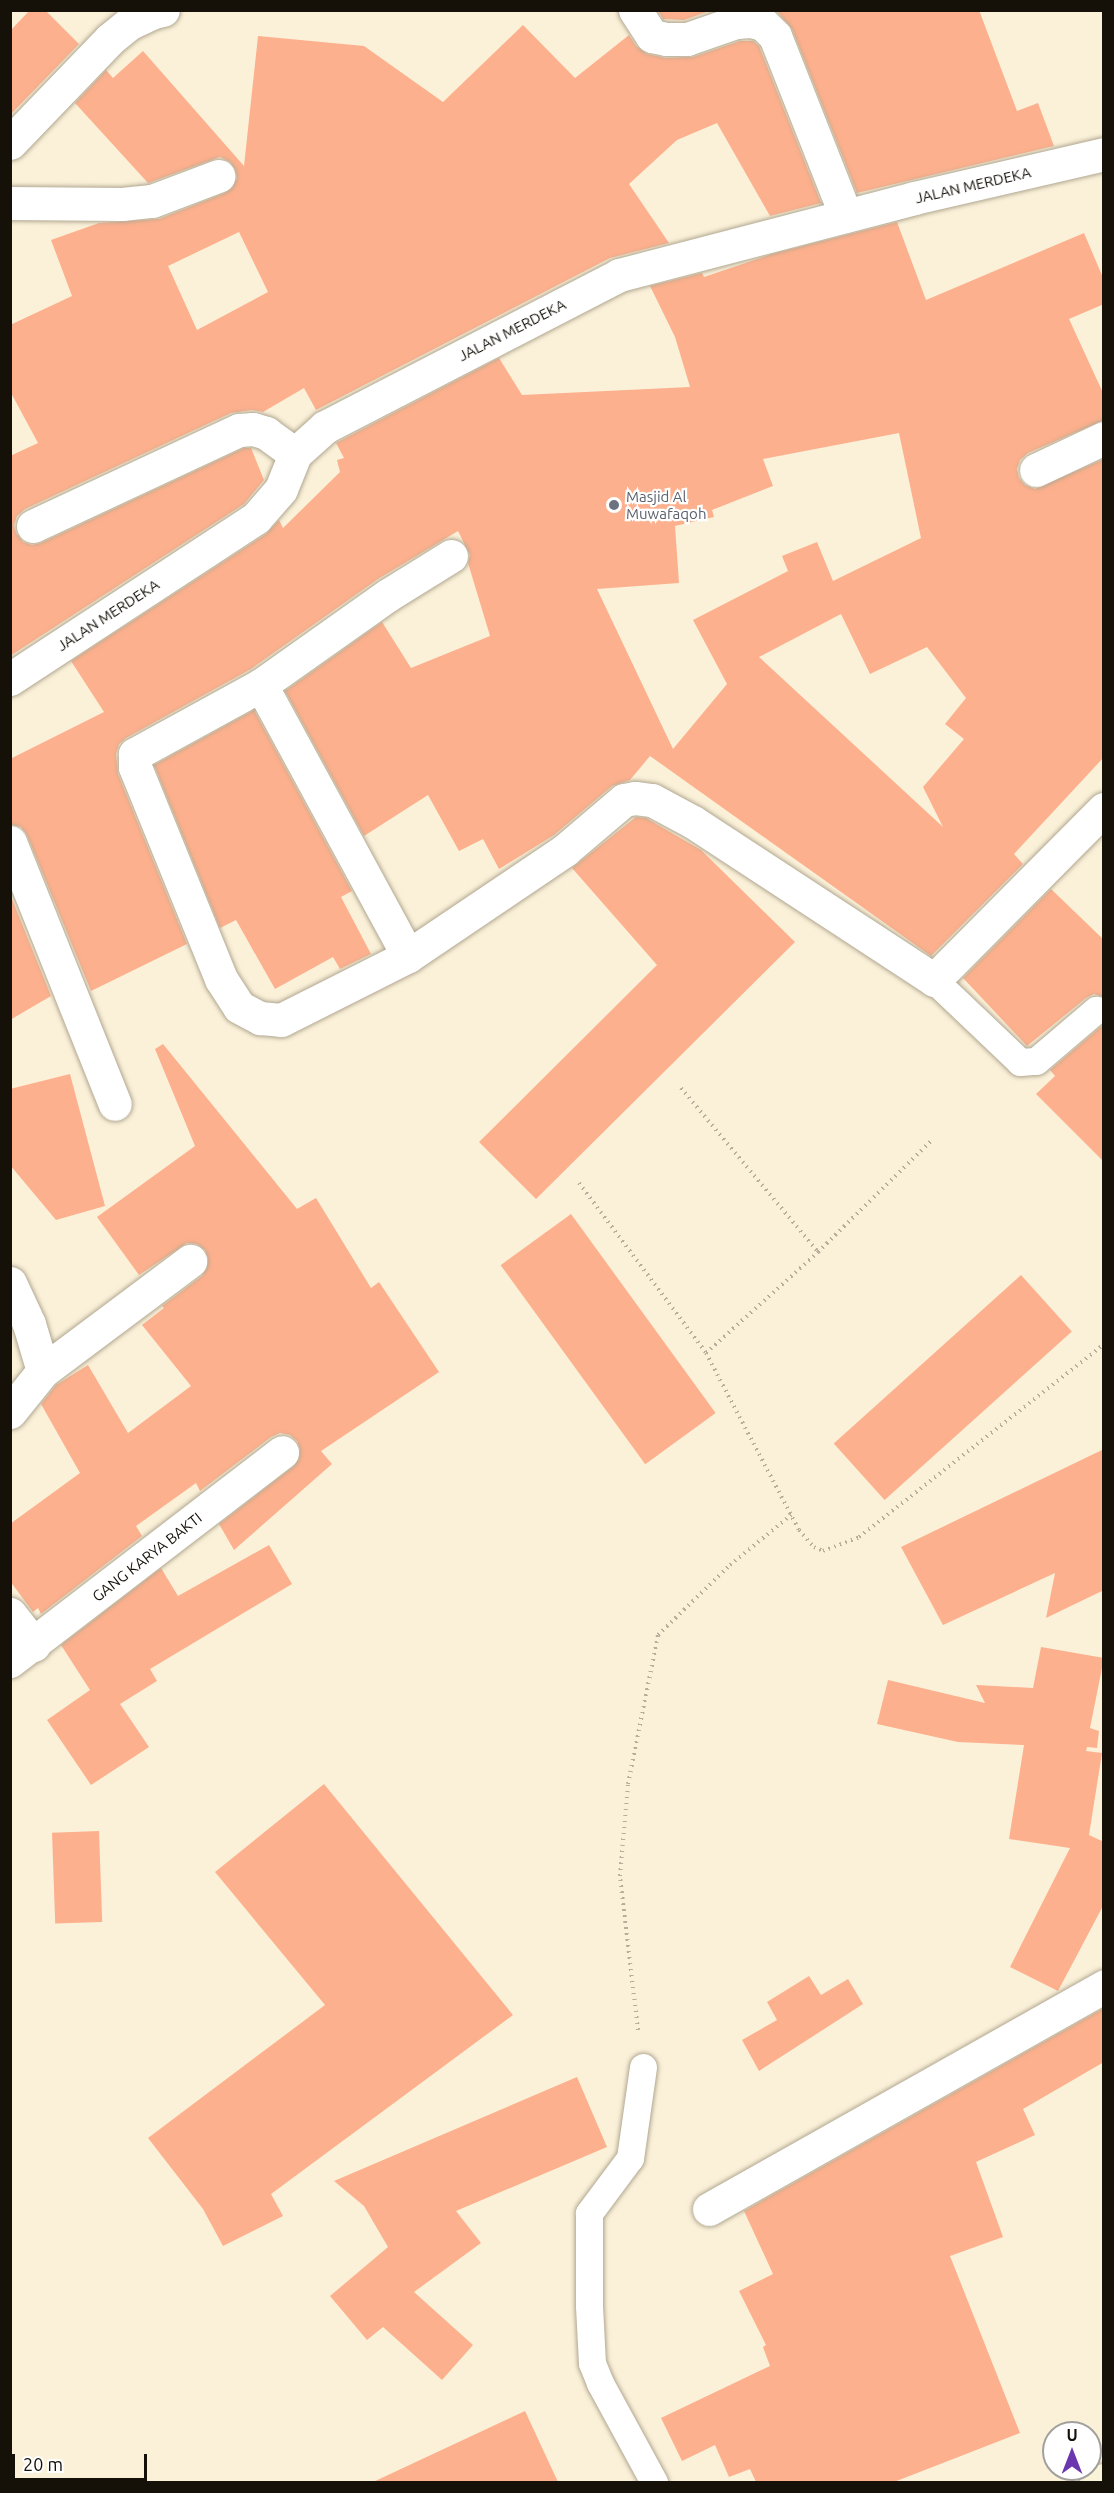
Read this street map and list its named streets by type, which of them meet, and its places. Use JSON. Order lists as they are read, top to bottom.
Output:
{
  "streets": {
    "street": ["JALAN MERDEKA", "GANG KARYA BAKTI"]
  },
  "places": ["Masjid Al Muwafaqoh"],
  "scale_bar": "20 m",
  "north": "top"
}
